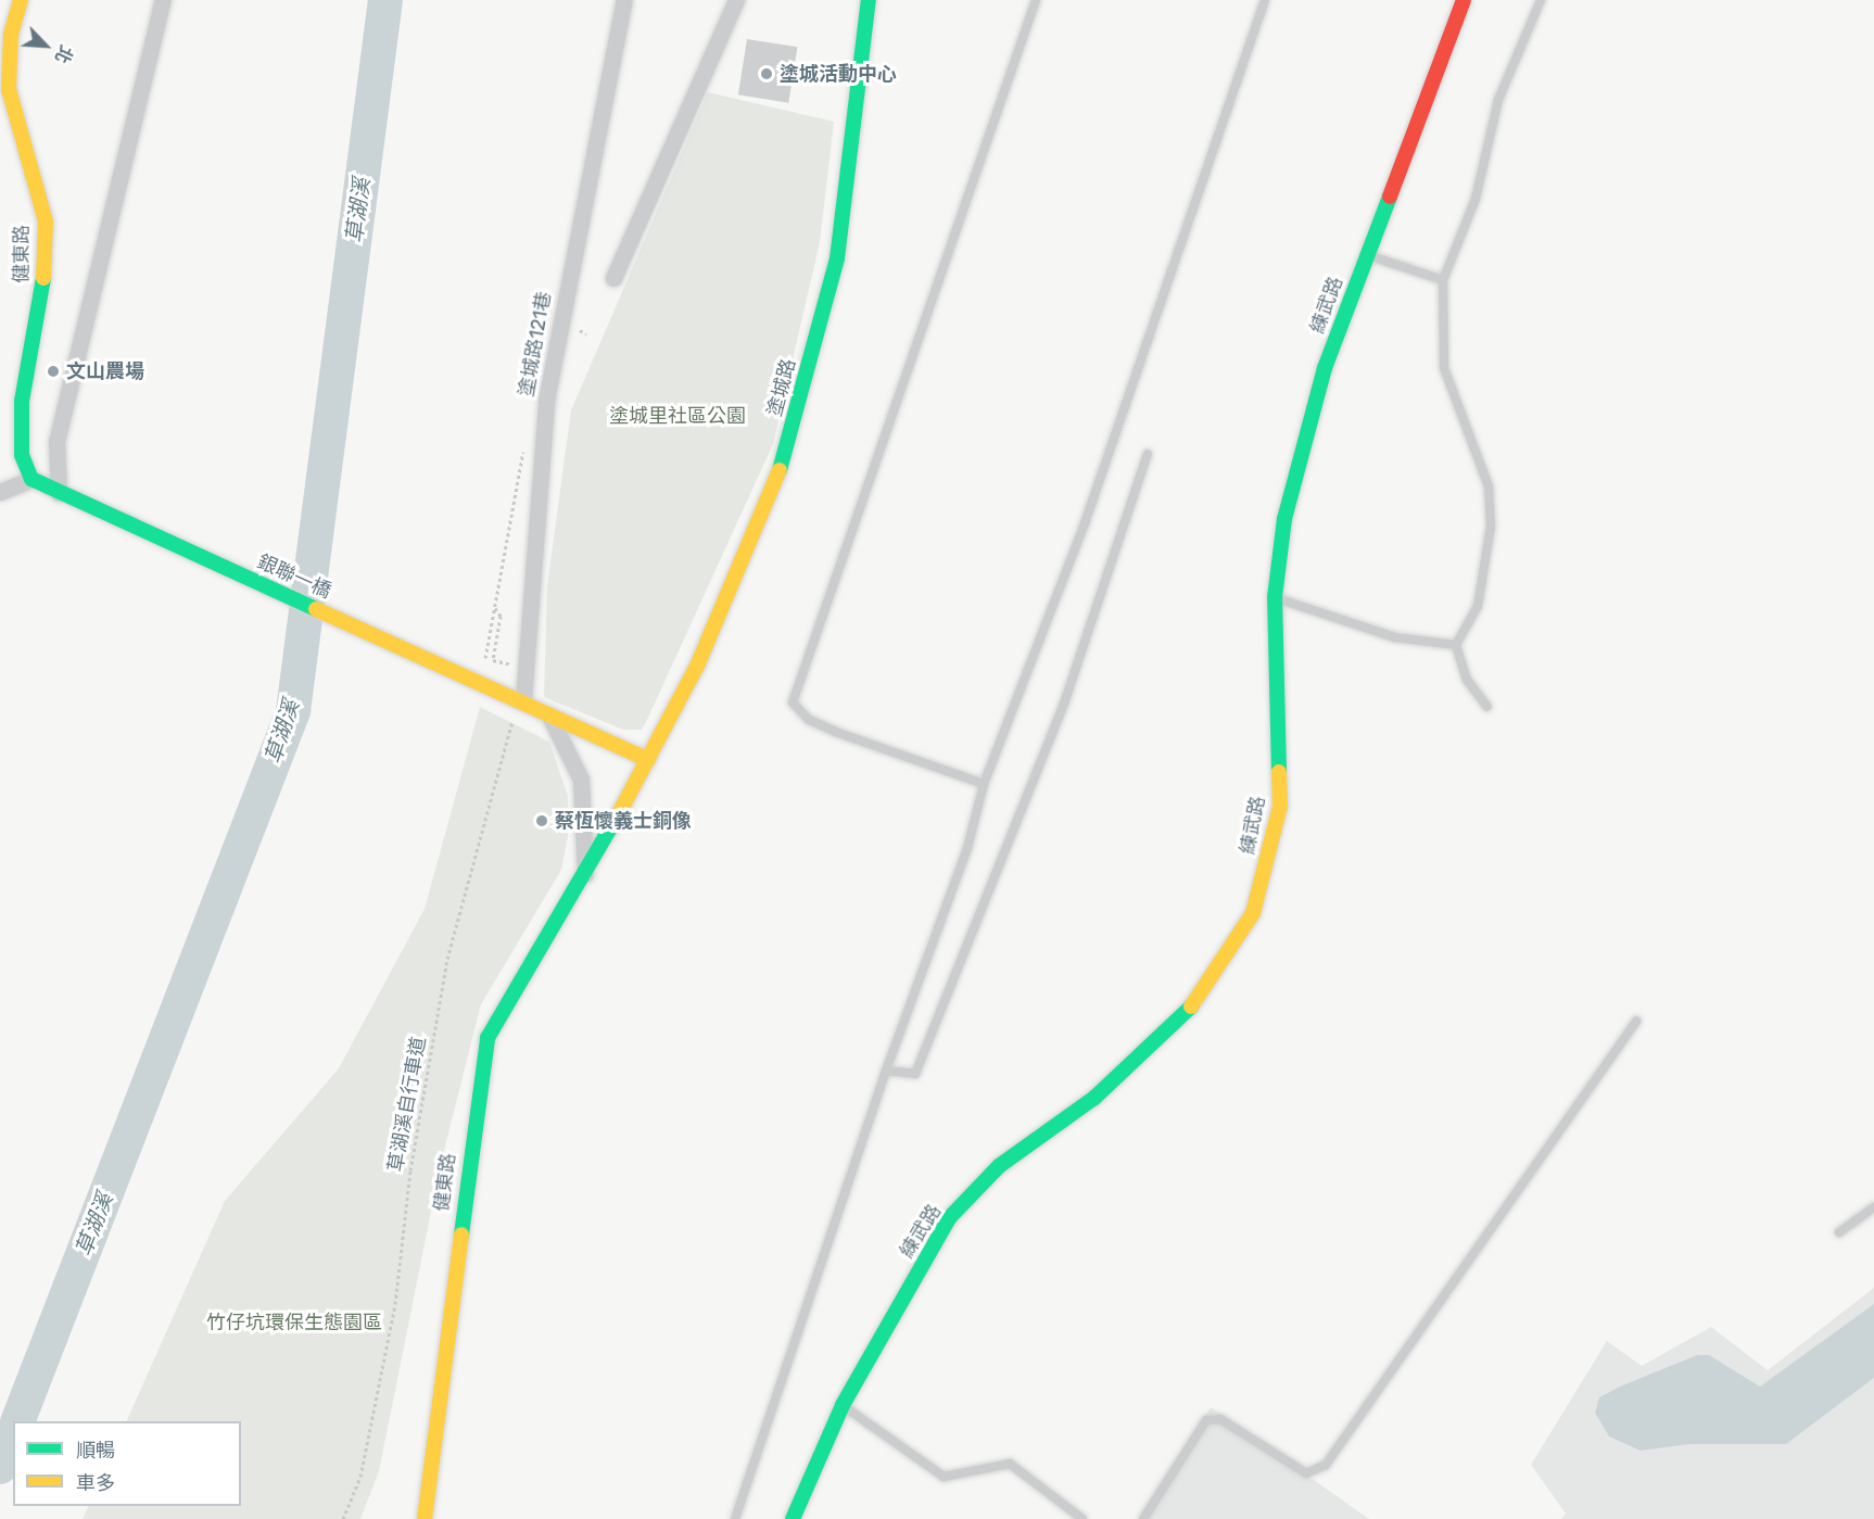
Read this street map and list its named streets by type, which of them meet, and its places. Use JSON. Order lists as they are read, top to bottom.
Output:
{
  "streets": {
    "street": [
      "健東路",
      "練武路",
      "塗城路121巷",
      "塗城路",
      "銀聯一橋"
    ],
    "path": ["草湖溪自行車道"]
  },
  "crossings": [
    ["健東路", "塗城路"],
    ["塗城路121巷", "銀聯一橋"],
    ["塗城路121巷", "草湖溪自行車道"],
    ["銀聯一橋", "草湖溪自行車道"]
  ],
  "water": ["草湖溪"],
  "parks": ["塗城里社區公園", "竹仔坑環保生態園區"],
  "places": ["塗城活動中心", "文山農場", "蔡恆懷義士銅像"],
  "legend": ["順暢", "車多"],
  "north": "bottom right"
}
